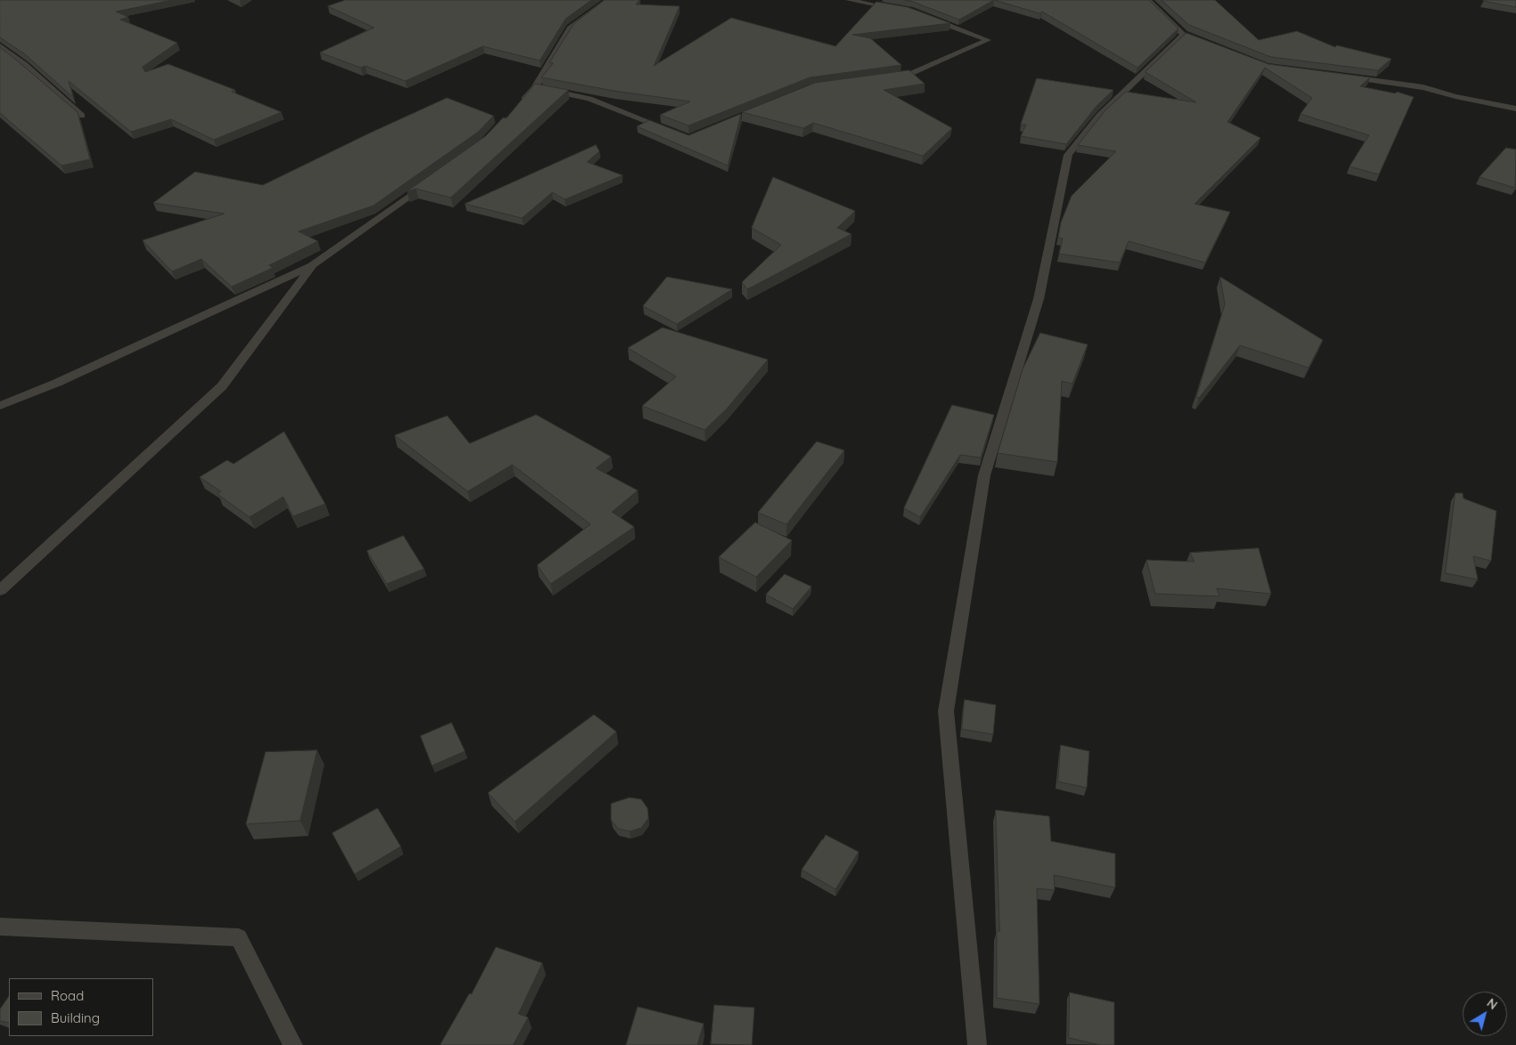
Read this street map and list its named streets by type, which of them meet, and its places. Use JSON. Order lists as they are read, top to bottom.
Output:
{
  "legend": ["Road", "Building"],
  "north": "top right"
}
